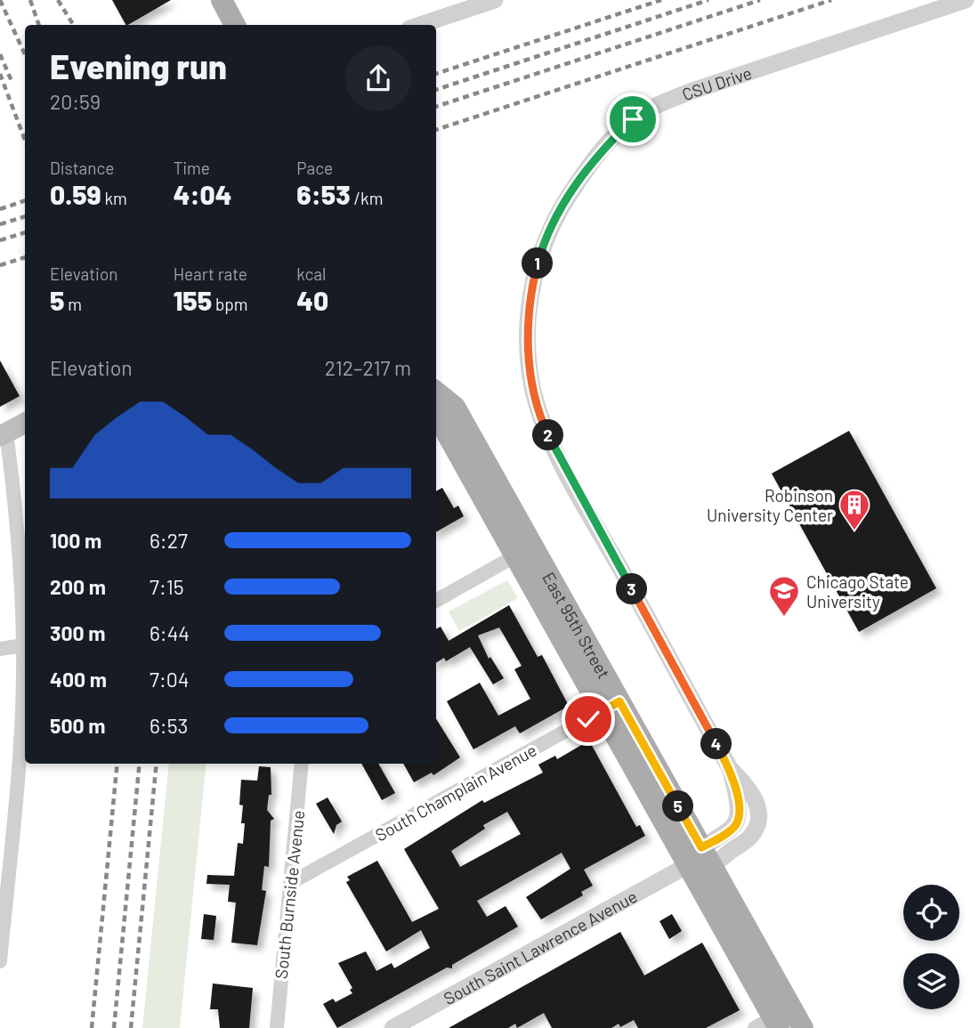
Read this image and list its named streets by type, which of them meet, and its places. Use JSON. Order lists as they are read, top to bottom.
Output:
{
  "streets": {
    "main road": ["East 95th Street"],
    "street": [
      "CSU Drive",
      "South Champlain Avenue",
      "South Burnside Avenue",
      "South Saint Lawrence Avenue"
    ]
  },
  "crossings": [
    ["CSU Drive", "East 95th Street"],
    ["East 95th Street", "South Champlain Avenue"],
    ["East 95th Street", "South Saint Lawrence Avenue"],
    ["South Champlain Avenue", "South Burnside Avenue"]
  ],
  "places": {
    "building": ["Robinson University Center"],
    "school or university": ["Chicago State University"]
  },
  "page": {
    "heading": ["Evening run", "20:59"],
    "stats": [
      ["Distance", "0.59 km"],
      ["Time", "4:04"],
      ["Pace", "6:53 /km"],
      ["Elevation", "5 m"],
      ["Heart rate", "155 bpm"],
      ["kcal", "40"]
    ],
    "pins": [
      "1",
      "2",
      "3",
      "4",
      "5"
    ],
    "chart": ["Elevation", "212–217 m"],
    "list": [
      {
        "name": "100 m",
        "note": "6:27"
      },
      {
        "name": "200 m",
        "note": "7:15"
      },
      {
        "name": "300 m",
        "note": "6:44"
      },
      {
        "name": "400 m",
        "note": "7:04"
      },
      {
        "name": "500 m",
        "note": "6:53"
      }
    ]
  }
}
